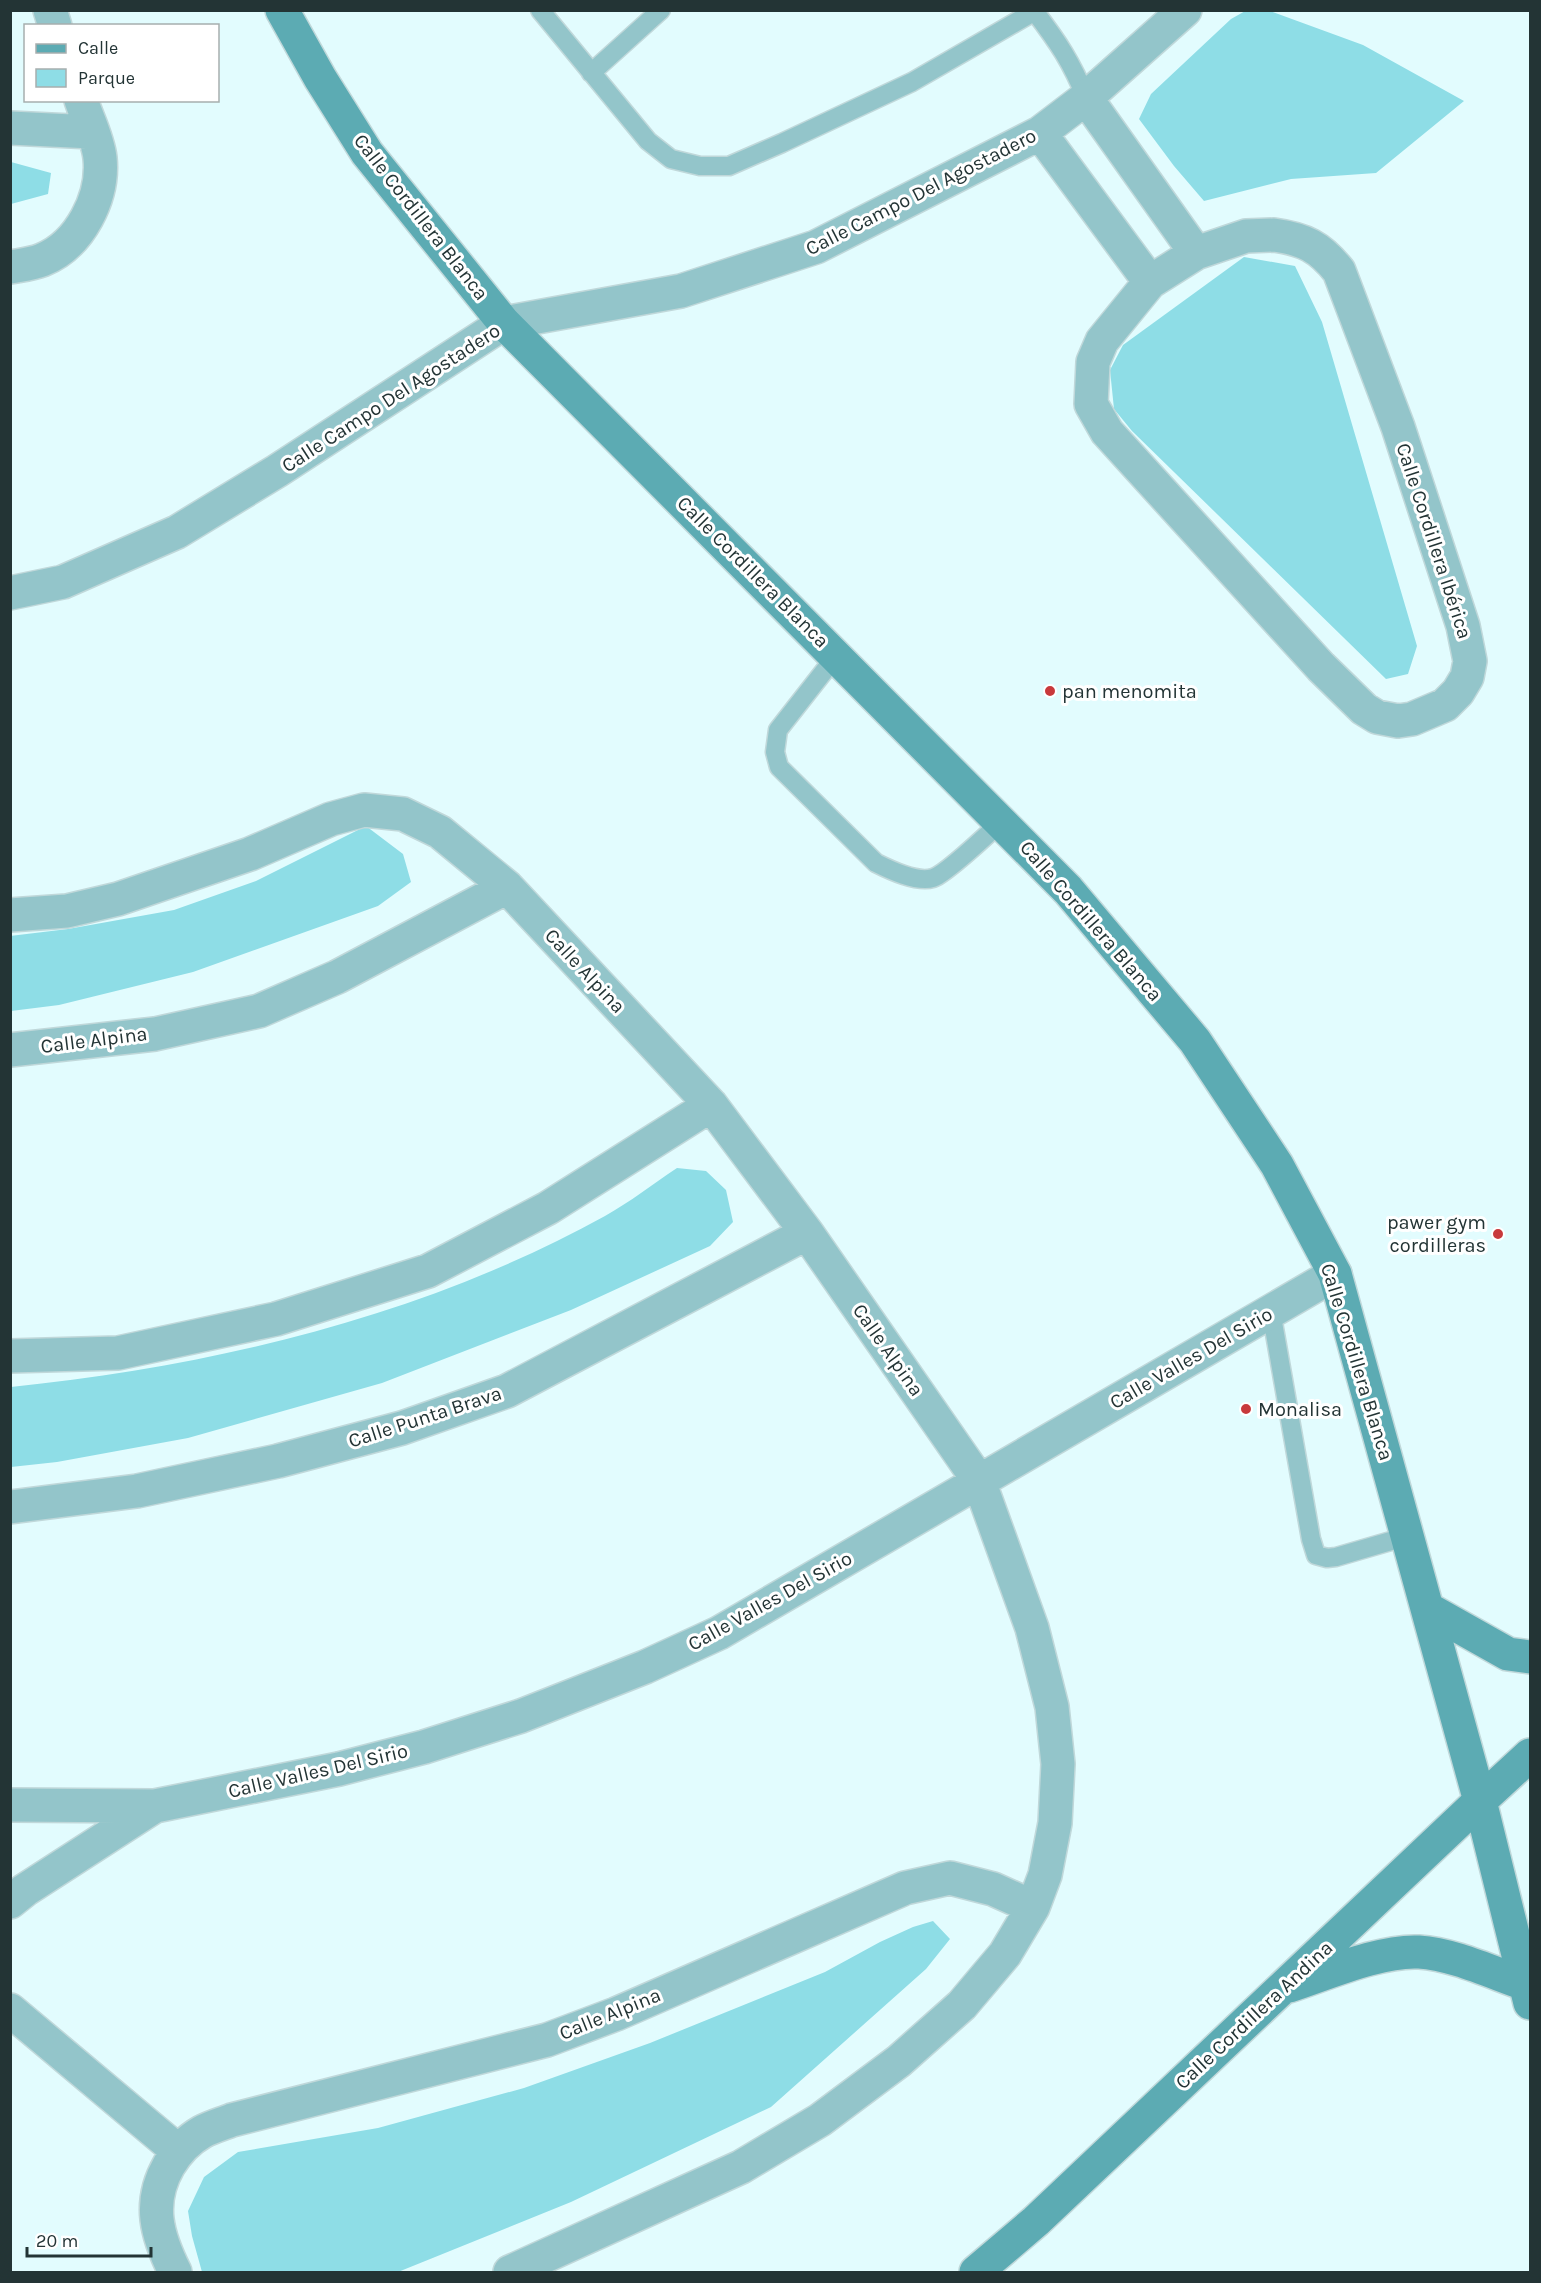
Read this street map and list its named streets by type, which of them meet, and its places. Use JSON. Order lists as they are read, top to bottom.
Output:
{
  "streets": {
    "street": [
      "Calle Campo Del Agostadero",
      "Calle Cordillera Blanca",
      "Calle Cordillera Ibérica",
      "Calle Alpina",
      "Calle Valles Del Sirio",
      "Calle Punta Brava",
      "Calle Cordillera Andina"
    ]
  },
  "crossings": [
    ["Calle Campo Del Agostadero", "Calle Cordillera Blanca"],
    ["Calle Cordillera Blanca", "Calle Valles Del Sirio"],
    ["Calle Cordillera Blanca", "Calle Cordillera Andina"],
    ["Calle Alpina", "Calle Valles Del Sirio"],
    ["Calle Alpina", "Calle Punta Brava"]
  ],
  "places": ["pan menomita", "pawer gym cordilleras", "Monalisa"],
  "legend": ["Calle", "Parque"],
  "scale_bar": "20 m"
}
